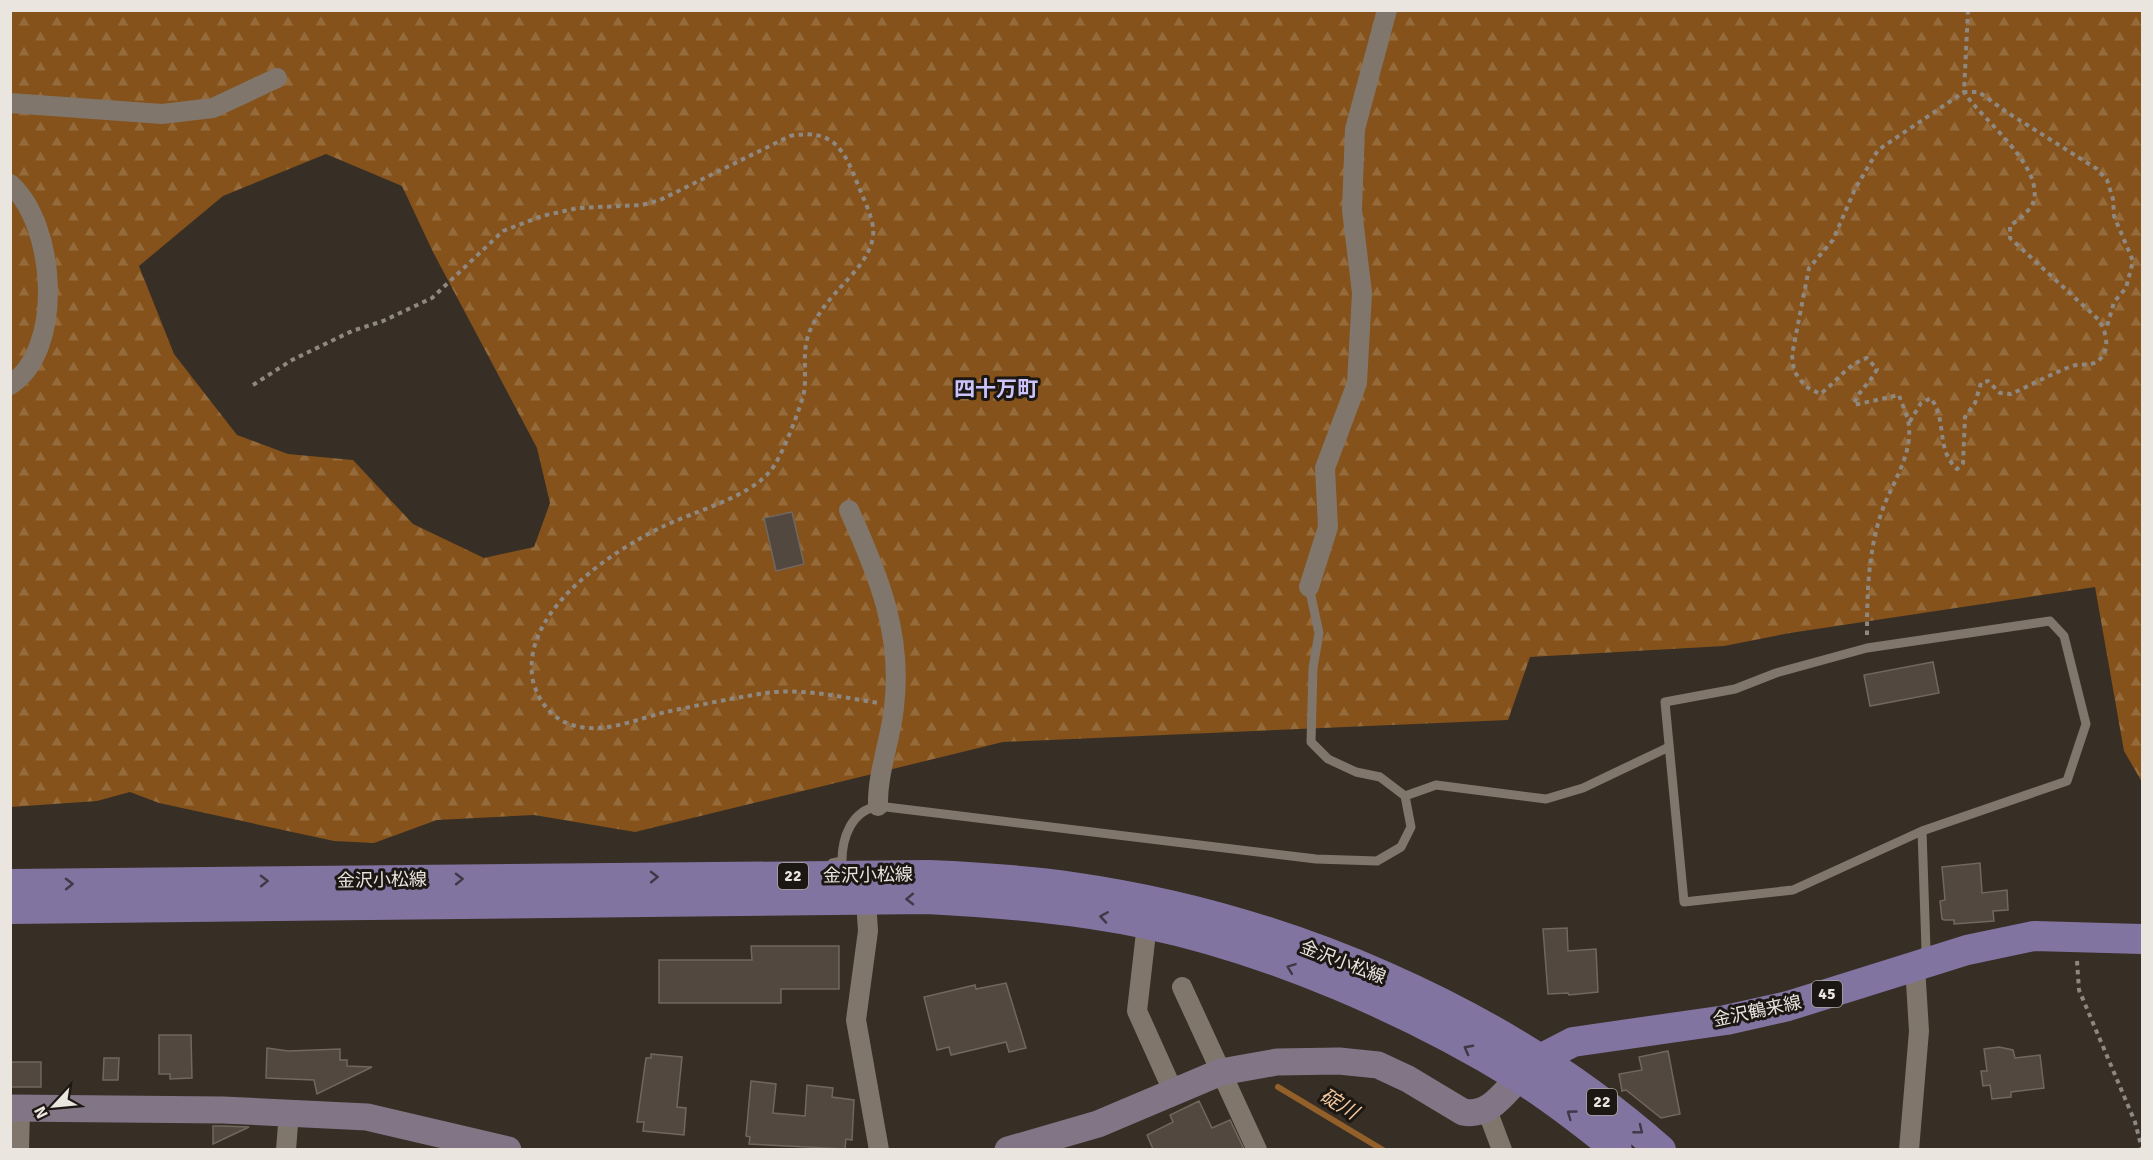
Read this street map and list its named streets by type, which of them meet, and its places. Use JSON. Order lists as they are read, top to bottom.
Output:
{
  "streets": {
    "main road": [
      "金沢小松線",
      "22",
      "45",
      "金沢鶴来線"
    ]
  },
  "crossings": [
    ["金沢小松線", "金沢鶴来線"]
  ],
  "districts": ["四十万町"],
  "water": ["碇川"],
  "north": "bottom left"
}
